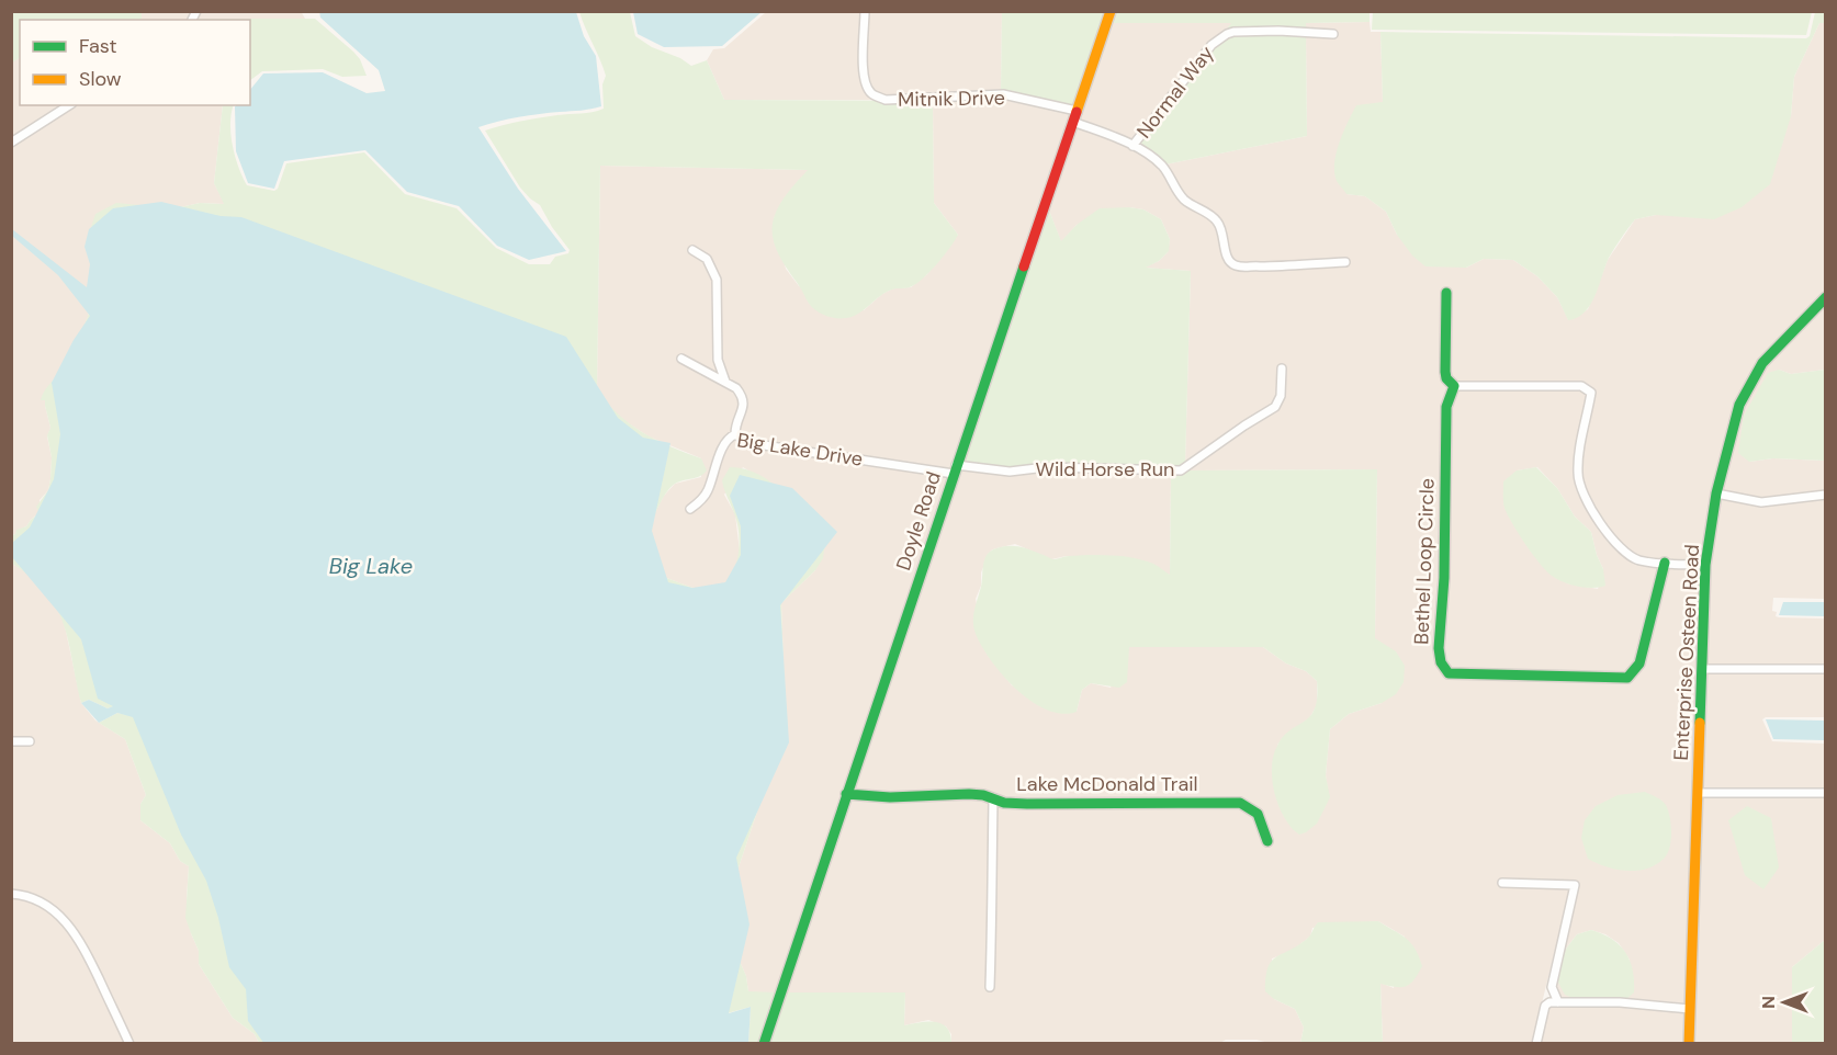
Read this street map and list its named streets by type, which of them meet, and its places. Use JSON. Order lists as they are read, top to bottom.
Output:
{
  "streets": {
    "street": [
      "Normal Way",
      "Mitnik Drive",
      "Big Lake Drive",
      "Wild Horse Run",
      "Doyle Road",
      "Bethel Loop Circle",
      "Enterprise Osteen Road",
      "Lake McDonald Trail"
    ]
  },
  "crossings": [
    ["Mitnik Drive", "Doyle Road"],
    ["Big Lake Drive", "Wild Horse Run"],
    ["Big Lake Drive", "Doyle Road"],
    ["Wild Horse Run", "Doyle Road"],
    ["Doyle Road", "Lake McDonald Trail"]
  ],
  "water": ["Big Lake"],
  "legend": ["Fast", "Slow"],
  "north": "left"
}
